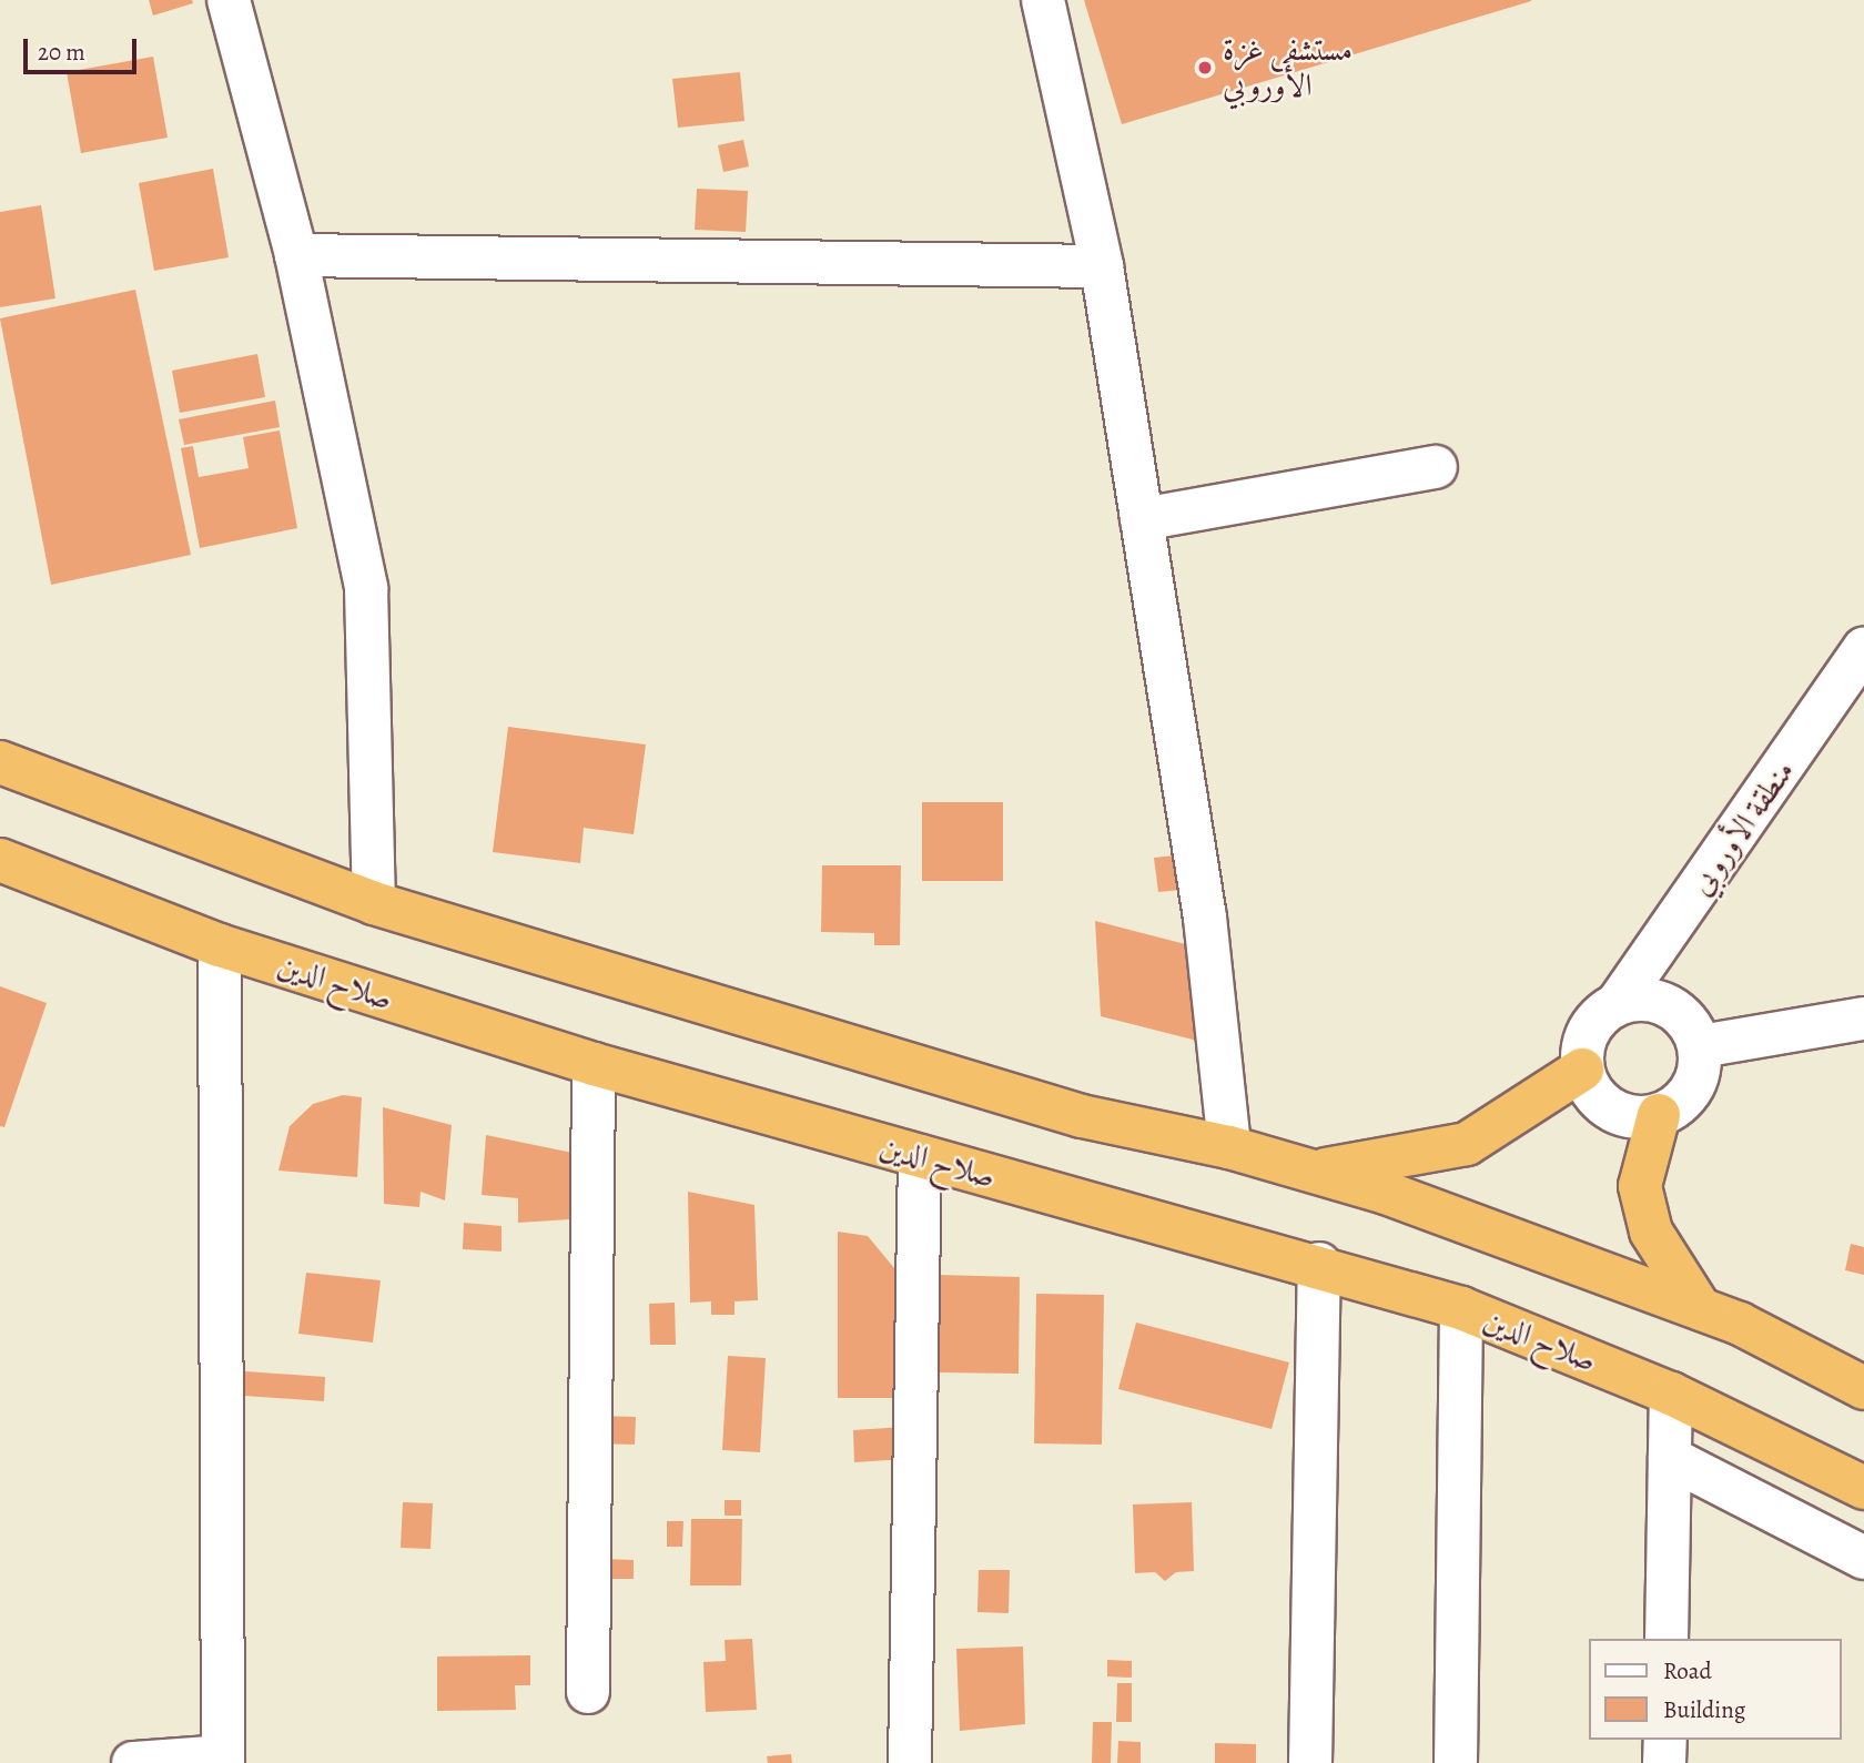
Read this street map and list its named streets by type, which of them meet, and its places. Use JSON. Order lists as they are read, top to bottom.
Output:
{
  "streets": {
    "highway": ["صلاح الدين"],
    "street": ["منطقة الأوروبي"]
  },
  "places": ["مستشفى غزة الأوروبي"],
  "legend": ["Road", "Building"],
  "scale_bar": "20 m"
}
